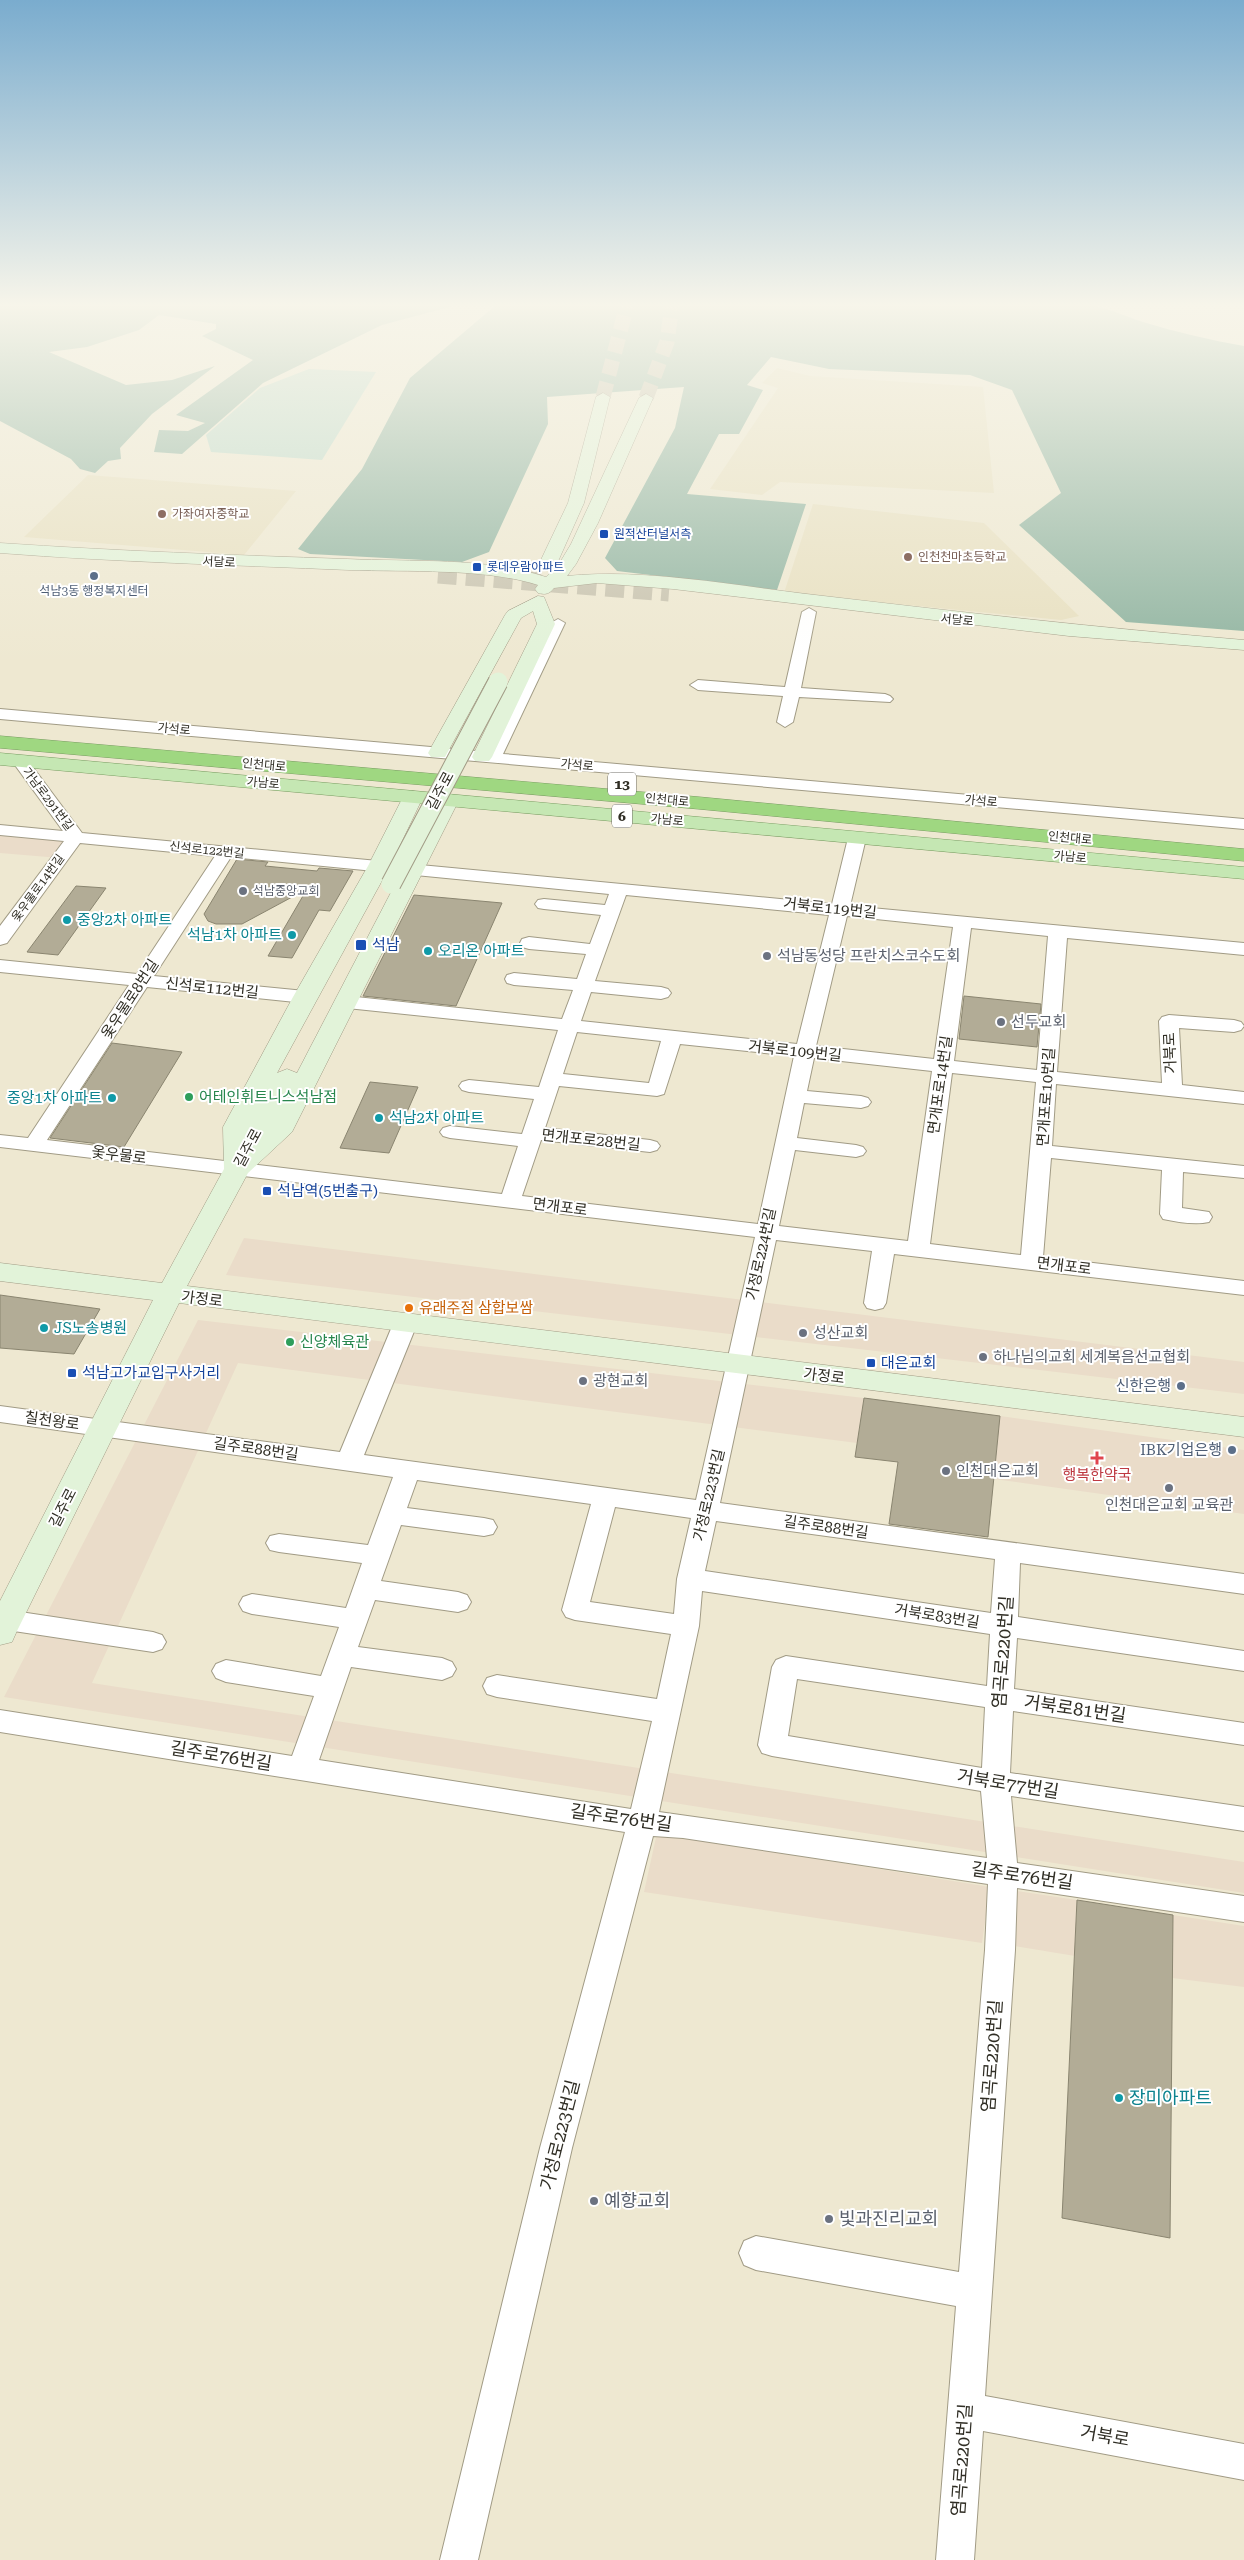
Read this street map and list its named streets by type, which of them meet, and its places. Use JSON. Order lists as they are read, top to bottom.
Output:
{
  "streets": {
    "highway": ["인천대로", "13"],
    "main road": [
      "가남로",
      "길주로",
      "6",
      "가정로"
    ],
    "street": [
      "가석로",
      "가남로291번길",
      "신석로122번길",
      "옻우물로14번길",
      "거북로119번길",
      "신석로112번길",
      "옻우물로8번길",
      "거북로109번길",
      "거북로",
      "면개포로14번길",
      "면개포로10번길",
      "면개포로28번길",
      "옻우물로",
      "면개포로",
      "가정로224번길",
      "칠천왕로",
      "길주로88번길",
      "가정로223번길",
      "거북로83번길",
      "염곡로220번길",
      "거북로81번길",
      "길주로76번길",
      "거북로77번길"
    ]
  },
  "crossings": [
    ["가석로", "길주로"],
    ["가남로", "가남로291번길"],
    ["가남로", "가정로224번길"],
    ["길주로", "신석로122번길"],
    ["길주로", "옻우물로"],
    ["길주로", "면개포로"],
    ["길주로", "가정로"],
    ["길주로", "칠천왕로"],
    ["길주로", "길주로88번길"],
    ["가남로291번길", "신석로122번길"],
    ["가남로291번길", "옻우물로14번길"],
    ["신석로122번길", "옻우물로14번길"],
    ["신석로122번길", "거북로119번길"],
    ["신석로122번길", "옻우물로8번길"],
    ["거북로119번길", "면개포로14번길"],
    ["거북로119번길", "면개포로10번길"],
    ["거북로119번길", "면개포로28번길"],
    ["거북로119번길", "가정로224번길"],
    ["신석로112번길", "옻우물로8번길"],
    ["옻우물로8번길", "옻우물로"],
    ["거북로109번길", "거북로"],
    ["거북로109번길", "면개포로14번길"],
    ["거북로109번길", "면개포로10번길"],
    ["거북로109번길", "면개포로28번길"],
    ["거북로109번길", "가정로224번길"],
    ["거북로", "염곡로220번길"],
    ["면개포로14번길", "면개포로"],
    ["면개포로10번길", "면개포로"],
    ["면개포로28번길", "면개포로"],
    ["옻우물로", "면개포로"],
    ["면개포로", "가정로224번길"],
    ["가정로224번길", "가정로"],
    ["가정로224번길", "가정로223번길"],
    ["가정로", "가정로223번길"],
    ["칠천왕로", "길주로88번길"],
    ["길주로88번길", "가정로223번길"],
    ["길주로88번길", "염곡로220번길"],
    ["가정로223번길", "거북로83번길"],
    ["가정로223번길", "길주로76번길"],
    ["거북로83번길", "염곡로220번길"],
    ["염곡로220번길", "거북로81번길"],
    ["염곡로220번길", "길주로76번길"],
    ["염곡로220번길", "거북로77번길"],
    ["거북로81번길", "거북로77번길"]
  ],
  "places": {
    "other": [
      "가좌여자중학교",
      "인천천마초등학교",
      "석남3동 행정복지센터",
      "석남중앙교회",
      "중앙2차 아파트",
      "석남1차 아파트",
      "오리온 아파트",
      "석남동성당 프란치스코수도회",
      "선두교회",
      "어테인휘트니스석남점",
      "중앙1차 아파트",
      "석남2차 아파트",
      "유래주점 삼합보쌈",
      "JS노송병원",
      "성산교회",
      "신양체육관",
      "하나님의교회 세계복음선교협회",
      "광현교회",
      "신한은행",
      "IBK기업은행",
      "인천대은교회",
      "인천대은교회 교육관",
      "장미아파트",
      "예향교회",
      "빛과진리교회"
    ],
    "transit": [
      "원적산터널서측",
      "롯데우람아파트",
      "석남",
      "석남역(5번출구)",
      "대은교회",
      "석남고가교입구사거리"
    ],
    "health": ["행복한약국"]
  }
}
